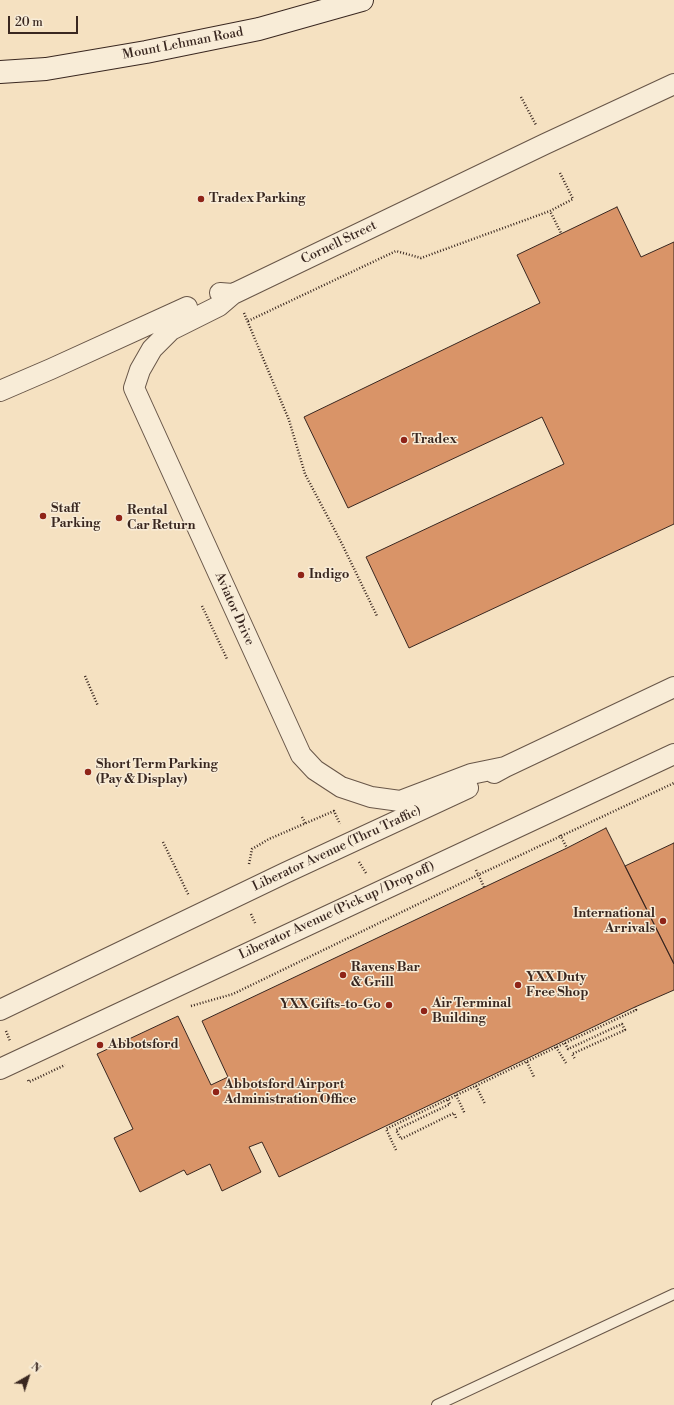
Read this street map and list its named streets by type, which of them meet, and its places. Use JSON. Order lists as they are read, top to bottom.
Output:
{
  "streets": {
    "main road": ["Mount Lehman Road"],
    "street": [
      "Cornell Street",
      "Aviator Drive",
      "Liberator Avenue (Thru Traffic)",
      "Liberator Avenue (Pick up / Drop off)"
    ]
  },
  "crossings": [
    ["Cornell Street", "Aviator Drive"],
    ["Aviator Drive", "Liberator Avenue (Thru Traffic)"]
  ],
  "places": [
    "Tradex Parking",
    "Tradex",
    "Staff Parking",
    "Rental Car Return",
    "Indigo",
    "Short Term Parking (Pay & Display)",
    "International Arrivals",
    "Ravens Bar & Grill",
    "YXX Duty Free Shop",
    "YXX Gifts-to-Go",
    "Air Terminal Building",
    "Abbotsford",
    "Abbotsford Airport Administration Office"
  ],
  "scale_bar": "20 m",
  "north": "top right"
}
